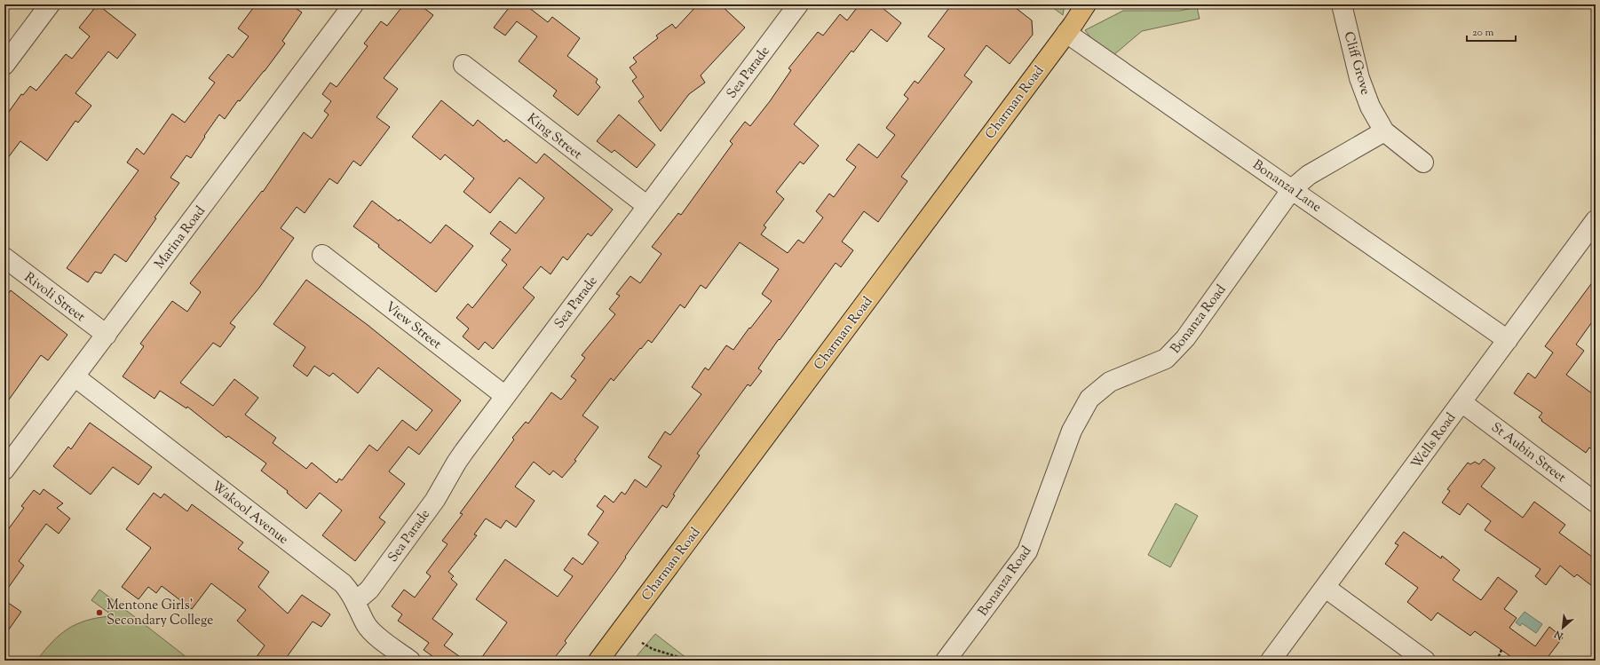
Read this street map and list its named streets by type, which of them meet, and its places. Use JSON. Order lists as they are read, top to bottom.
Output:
{
  "streets": {
    "main road": ["Charman Road"],
    "street": [
      "Cliff Grove",
      "Sea Parade",
      "King Street",
      "Bonanza Lane",
      "Marina Road",
      "Rivoli Street",
      "Bonanza Road",
      "View Street",
      "Wells Road",
      "St Aubin Street",
      "Wakool Avenue"
    ]
  },
  "crossings": [
    ["Cliff Grove", "Bonanza Road"],
    ["Sea Parade", "King Street"],
    ["Sea Parade", "View Street"],
    ["Sea Parade", "Wakool Avenue"],
    ["Charman Road", "Bonanza Lane"],
    ["Bonanza Lane", "Bonanza Road"],
    ["Bonanza Lane", "Wells Road"],
    ["Marina Road", "Rivoli Street"],
    ["Marina Road", "Wakool Avenue"],
    ["Wells Road", "St Aubin Street"]
  ],
  "places": ["Mentone Girls' Secondary College"],
  "scale_bar": "20 m",
  "north": "bottom left"
}
